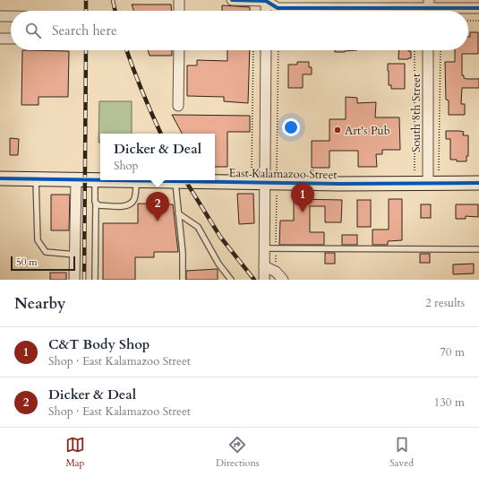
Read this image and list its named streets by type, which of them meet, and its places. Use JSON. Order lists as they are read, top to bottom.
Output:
{
  "streets": {
    "street": ["South 8th Street", "East Kalamazoo Street"]
  },
  "crossings": [
    ["South 8th Street", "East Kalamazoo Street"]
  ],
  "places": ["Art's Pub"],
  "scale_bar": "50 m",
  "page": {
    "search": "Search here",
    "popup": ["Dicker & Deal", "Shop"],
    "pins": ["1", "2"],
    "scale": "50 m",
    "heading": ["Nearby", "2 results"],
    "list": [
      {
        "mark": "1",
        "name": "C&T Body Shop",
        "note": "Shop · East Kalamazoo Street",
        "value": "70 m"
      },
      {
        "mark": "2",
        "name": "Dicker & Deal",
        "note": "Shop · East Kalamazoo Street",
        "value": "130 m"
      }
    ],
    "nav": ["Map", "Directions", "Saved"]
  }
}
